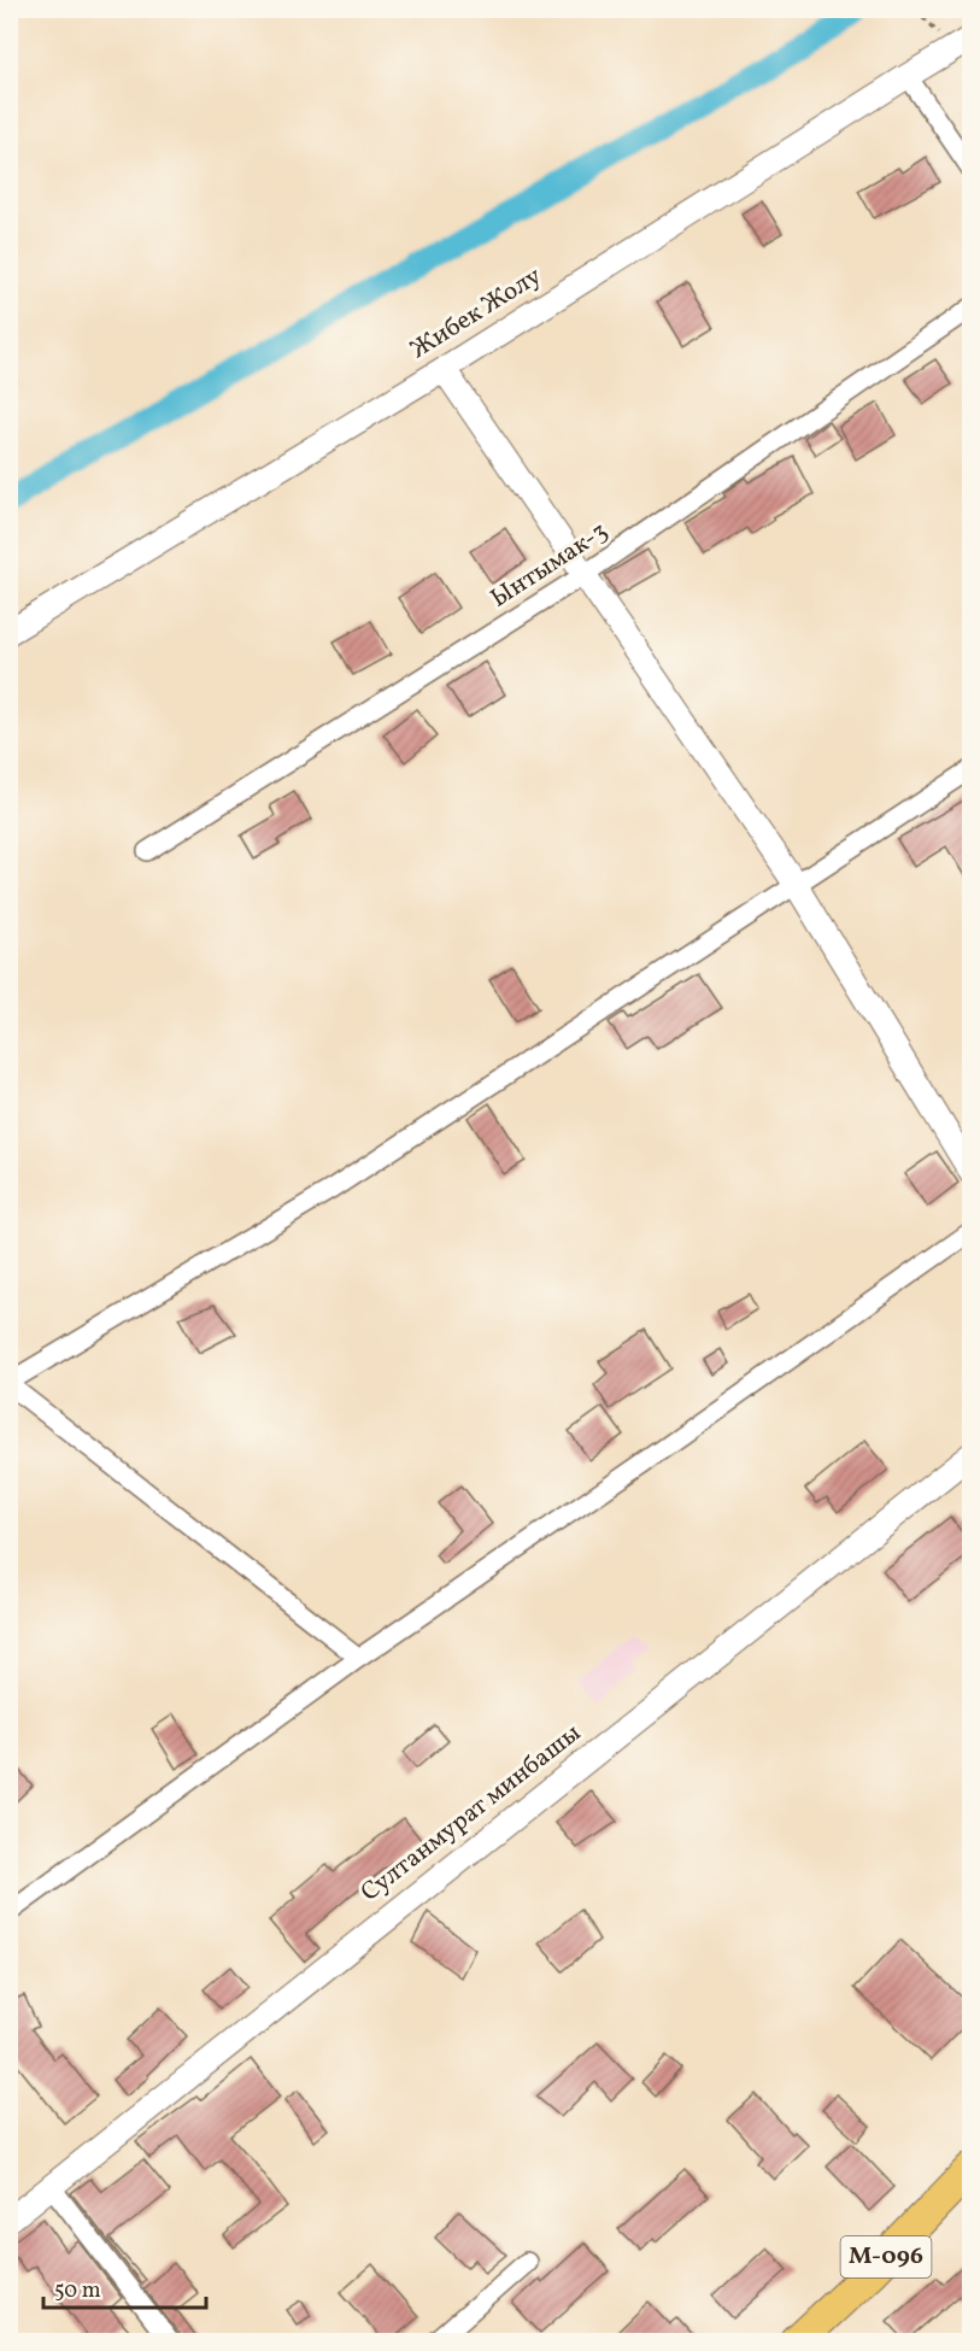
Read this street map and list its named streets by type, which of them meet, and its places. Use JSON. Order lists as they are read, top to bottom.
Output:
{
  "streets": {
    "main road": ["М-096"],
    "street": ["Жибек Жолу", "Ынтымак-3", "Султанмурат минбашы"]
  },
  "scale_bar": "50 m"
}
